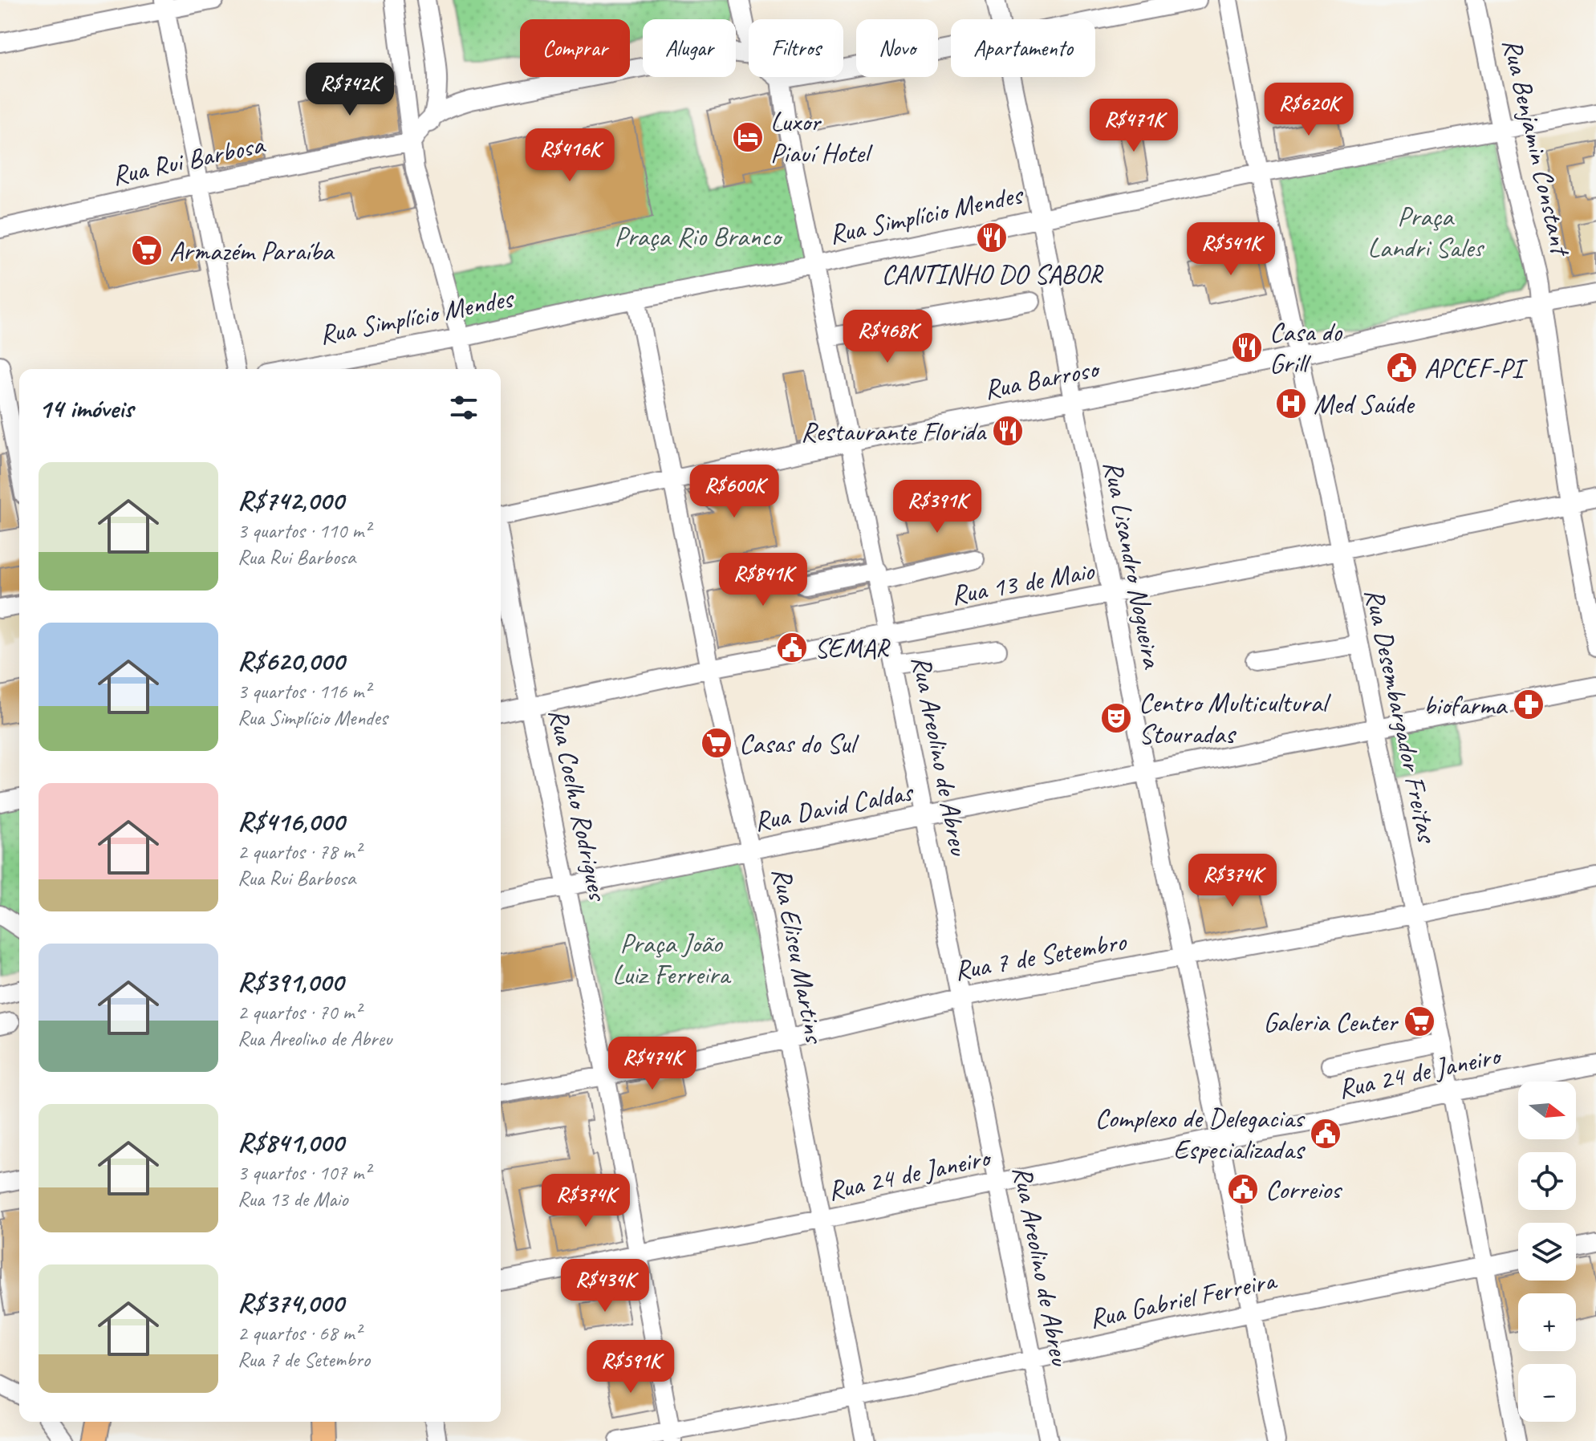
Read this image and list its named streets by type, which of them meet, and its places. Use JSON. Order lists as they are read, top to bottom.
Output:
{
  "streets": {
    "street": [
      "Rua Benjamin Constant",
      "Rua Rui Barbosa",
      "Rua Simplício Mendes",
      "Rua Barroso",
      "Rua Lisandro Nogueira",
      "Rua 13 de Maio",
      "Rua Desembargador Freitas",
      "Rua Areolino de Abreu",
      "Rua Coelho Rodrigues",
      "Rua David Caldas",
      "Rua Eliseu Martins",
      "Rua 7 de Setembro",
      "Rua 24 de Janeiro",
      "Rua Gabriel Ferreira"
    ]
  },
  "crossings": [
    ["Rua Benjamin Constant", "Rua Simplício Mendes"],
    ["Rua Benjamin Constant", "Rua Barroso"],
    ["Rua Benjamin Constant", "Rua 13 de Maio"],
    ["Rua Simplício Mendes", "Rua Lisandro Nogueira"],
    ["Rua Simplício Mendes", "Rua Desembargador Freitas"],
    ["Rua Simplício Mendes", "Rua Areolino de Abreu"],
    ["Rua Simplício Mendes", "Rua Eliseu Martins"],
    ["Rua Barroso", "Rua Lisandro Nogueira"],
    ["Rua Barroso", "Rua Desembargador Freitas"],
    ["Rua Barroso", "Rua Areolino de Abreu"],
    ["Rua Barroso", "Rua Eliseu Martins"],
    ["Rua Lisandro Nogueira", "Rua 13 de Maio"],
    ["Rua Lisandro Nogueira", "Rua David Caldas"],
    ["Rua Lisandro Nogueira", "Rua 7 de Setembro"],
    ["Rua Lisandro Nogueira", "Rua 24 de Janeiro"],
    ["Rua Lisandro Nogueira", "Rua Gabriel Ferreira"],
    ["Rua 13 de Maio", "Rua Desembargador Freitas"],
    ["Rua 13 de Maio", "Rua Areolino de Abreu"],
    ["Rua 13 de Maio", "Rua Coelho Rodrigues"],
    ["Rua 13 de Maio", "Rua Eliseu Martins"],
    ["Rua Desembargador Freitas", "Rua David Caldas"],
    ["Rua Desembargador Freitas", "Rua 7 de Setembro"],
    ["Rua Desembargador Freitas", "Rua 24 de Janeiro"],
    ["Rua Desembargador Freitas", "Rua Gabriel Ferreira"],
    ["Rua Areolino de Abreu", "Rua David Caldas"],
    ["Rua Areolino de Abreu", "Rua 7 de Setembro"],
    ["Rua Areolino de Abreu", "Rua 24 de Janeiro"],
    ["Rua Areolino de Abreu", "Rua Gabriel Ferreira"],
    ["Rua Coelho Rodrigues", "Rua David Caldas"],
    ["Rua Coelho Rodrigues", "Rua 7 de Setembro"],
    ["Rua Coelho Rodrigues", "Rua 24 de Janeiro"],
    ["Rua Coelho Rodrigues", "Rua Gabriel Ferreira"],
    ["Rua David Caldas", "Rua Eliseu Martins"],
    ["Rua Eliseu Martins", "Rua 7 de Setembro"],
    ["Rua Eliseu Martins", "Rua 24 de Janeiro"],
    ["Rua Eliseu Martins", "Rua Gabriel Ferreira"]
  ],
  "parks": ["Praça Landri Sales", "Praça Rio Branco", "Praça João Luiz Ferreira"],
  "places": {
    "hotel": ["Luxor Piauí Hotel"],
    "restaurant": ["CANTINHO DO SABOR", "Casa do Grill", "Restaurante Florida"],
    "supermarket": ["Armazém Paraíba", "Casas do Sul", "Galeria Center"],
    "public building": [
      "APCEF-PI",
      "SEMAR",
      "Complexo de Delegacias Especializadas",
      "Correios"
    ],
    "hospital": ["Med Saúde"],
    "pharmacy": ["biofarma"],
    "theatre": ["Centro Multicultural Stouradas"]
  },
  "north": "right",
  "page": {
    "chip": [
      "Comprar",
      "Alugar",
      "Filtros",
      "Novo",
      "Apartamento"
    ],
    "price": [
      "R$742K",
      "R$620K",
      "R$471K",
      "R$416K",
      "R$541K",
      "R$468K",
      "R$600K",
      "R$391K",
      "R$841K",
      "R$374K",
      "R$474K",
      "R$374K",
      "R$434K",
      "R$591K"
    ],
    "heading": "14 imóveis",
    "list": [
      {
        "name": "R$742,000",
        "note": "3 quartos · 110 m² · Rua Rui Barbosa"
      },
      {
        "name": "R$620,000",
        "note": "3 quartos · 116 m² · Rua Simplício Mendes"
      },
      {
        "name": "R$416,000",
        "note": "2 quartos · 78 m² · Rua Rui Barbosa"
      },
      {
        "name": "R$391,000",
        "note": "2 quartos · 70 m² · Rua Areolino de Abreu"
      },
      {
        "name": "R$841,000",
        "note": "3 quartos · 107 m² · Rua 13 de Maio"
      },
      {
        "name": "R$374,000",
        "note": "2 quartos · 68 m² · Rua 7 de Setembro"
      }
    ],
    "map_buttons": ["+", "−"]
  }
}
